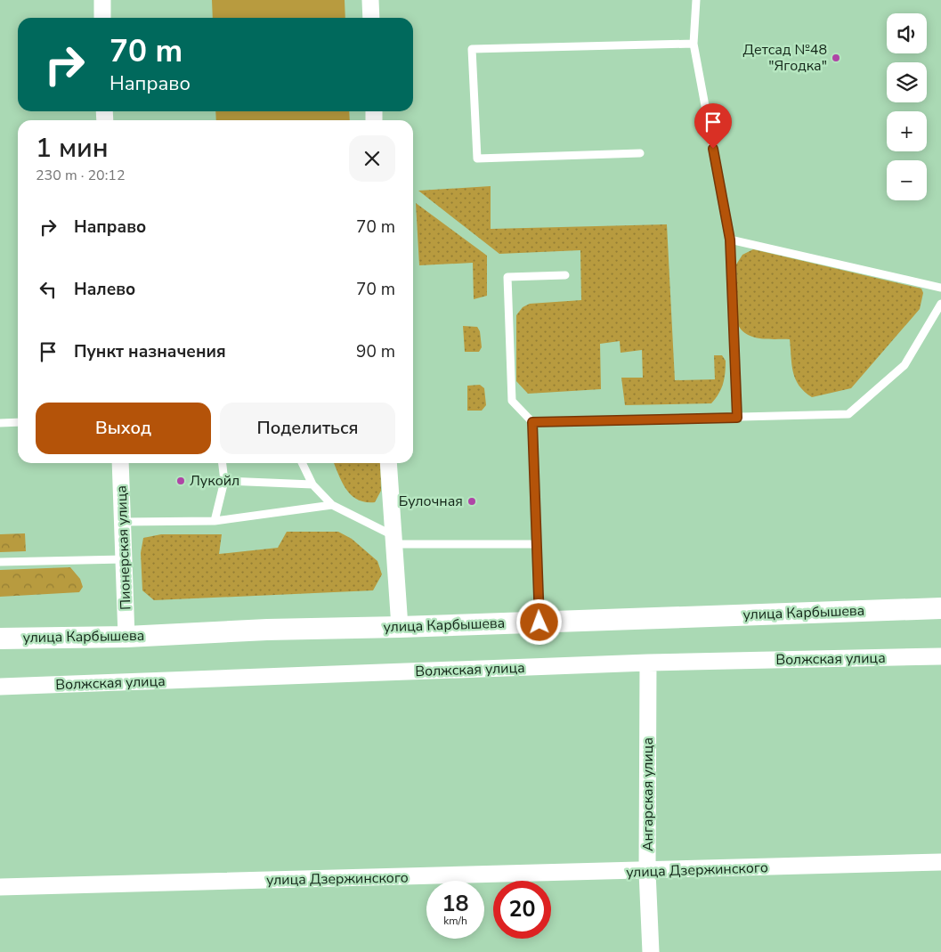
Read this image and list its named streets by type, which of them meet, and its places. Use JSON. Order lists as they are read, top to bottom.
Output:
{
  "streets": {
    "street": [
      "Пионерская улица",
      "улица Карбышева",
      "Волжская улица",
      "Ангарская улица",
      "улица Дзержинского"
    ]
  },
  "crossings": [
    ["Пионерская улица", "улица Карбышева"],
    ["Волжская улица", "Ангарская улица"],
    ["Ангарская улица", "улица Дзержинского"]
  ],
  "places": ["Детсад №48 \"Ягодка\"", "Лукойл", "Булочная"],
  "page": {
    "map_buttons": ["+", "−"],
    "turn": ["70 m", "Направо"],
    "heading": ["1 мин", "230 m · 20:12"],
    "list": [
      {
        "name": "Направо",
        "value": "70 m"
      },
      {
        "name": "Налево",
        "value": "70 m"
      },
      {
        "name": "Пункт назначения",
        "value": "90 m"
      }
    ],
    "buttons": ["Выход", "Поделиться"],
    "speed": "18 km/h",
    "limit": "20"
  }
}
